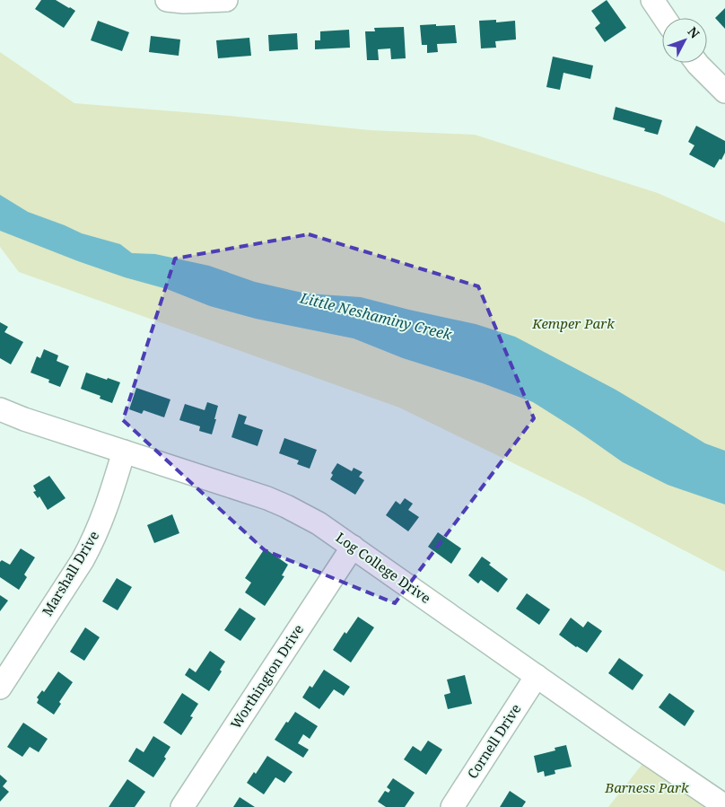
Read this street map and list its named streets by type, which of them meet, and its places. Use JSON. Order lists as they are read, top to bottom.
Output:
{
  "streets": {
    "street": [
      "Log College Drive",
      "Marshall Drive",
      "Worthington Drive",
      "Cornell Drive"
    ]
  },
  "crossings": [
    ["Log College Drive", "Marshall Drive"],
    ["Log College Drive", "Worthington Drive"],
    ["Log College Drive", "Cornell Drive"]
  ],
  "water": ["Little Neshaminy Creek"],
  "parks": ["Kemper Park", "Barness Park"],
  "north": "top right"
}
